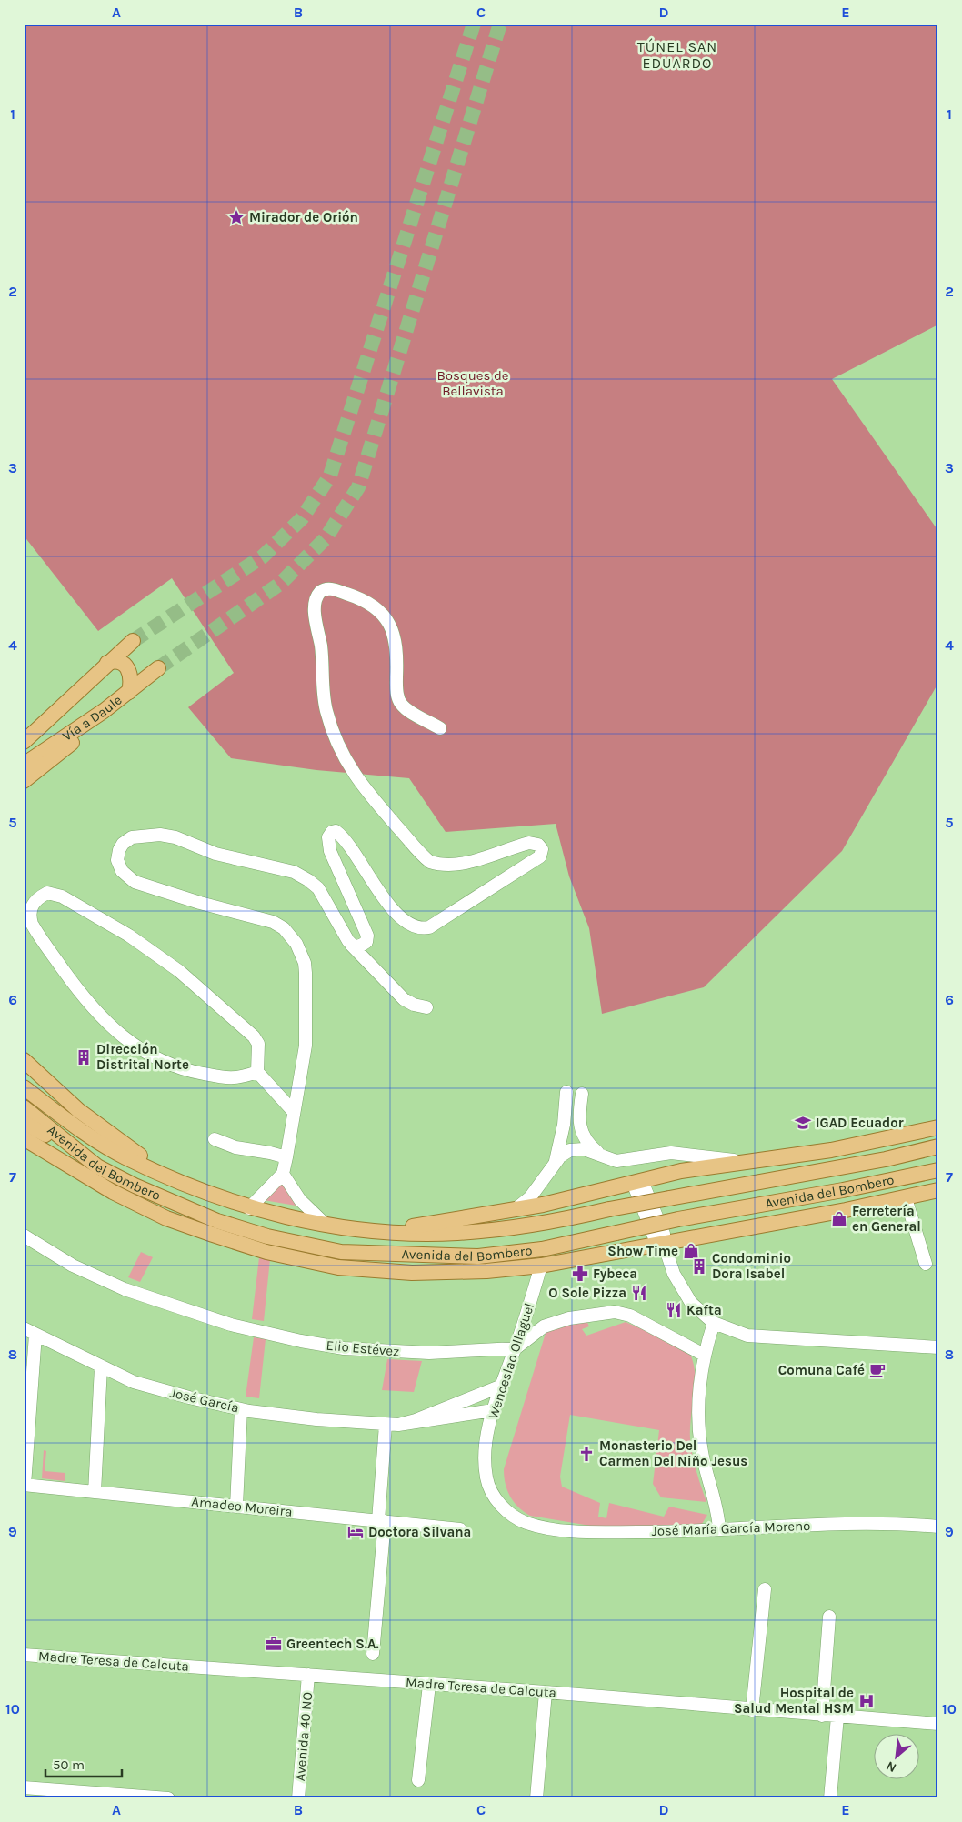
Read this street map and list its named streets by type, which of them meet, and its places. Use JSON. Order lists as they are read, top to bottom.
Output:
{
  "streets": {
    "main road": ["Vía a Daule", "Avenida del Bombero"],
    "street": [
      "Elio Estévez",
      "Wenceslao Ollaguel",
      "José García",
      "Amadeo Moreira",
      "José María García Moreno",
      "Madre Teresa de Calcuta",
      "Avenida 40 NO"
    ]
  },
  "crossings": [
    ["Avenida del Bombero", "Wenceslao Ollaguel"],
    ["Elio Estévez", "Wenceslao Ollaguel"],
    ["Wenceslao Ollaguel", "José García"],
    ["Wenceslao Ollaguel", "José María García Moreno"],
    ["Madre Teresa de Calcuta", "Avenida 40 NO"]
  ],
  "districts": ["TÚNEL SAN EDUARDO"],
  "parks": ["Bosques de Bellavista"],
  "places": {
    "place": ["Mirador de Orión"],
    "building": ["Dirección Distrital Norte", "Condominio Dora Isabel"],
    "school or university": ["IGAD Ecuador"],
    "shop": ["Ferretería en General", "Show Time"],
    "pharmacy": ["Fybeca"],
    "restaurant": ["O Sole Pizza", "Kafta"],
    "cafe": ["Comuna Café"],
    "church": ["Monasterio Del Carmen Del Niño Jesus"],
    "hotel": ["Doctora Silvana"],
    "office": ["Greentech S.A."],
    "hospital": ["Hospital de Salud Mental HSM"]
  },
  "scale_bar": "50 m",
  "north": "bottom left",
  "grid": {
    "columns": [
      "A",
      "B",
      "C",
      "D",
      "E"
    ],
    "rows": [
      "1",
      "2",
      "3",
      "4",
      "5",
      "6",
      "7",
      "8",
      "9",
      "10"
    ]
  }
}
